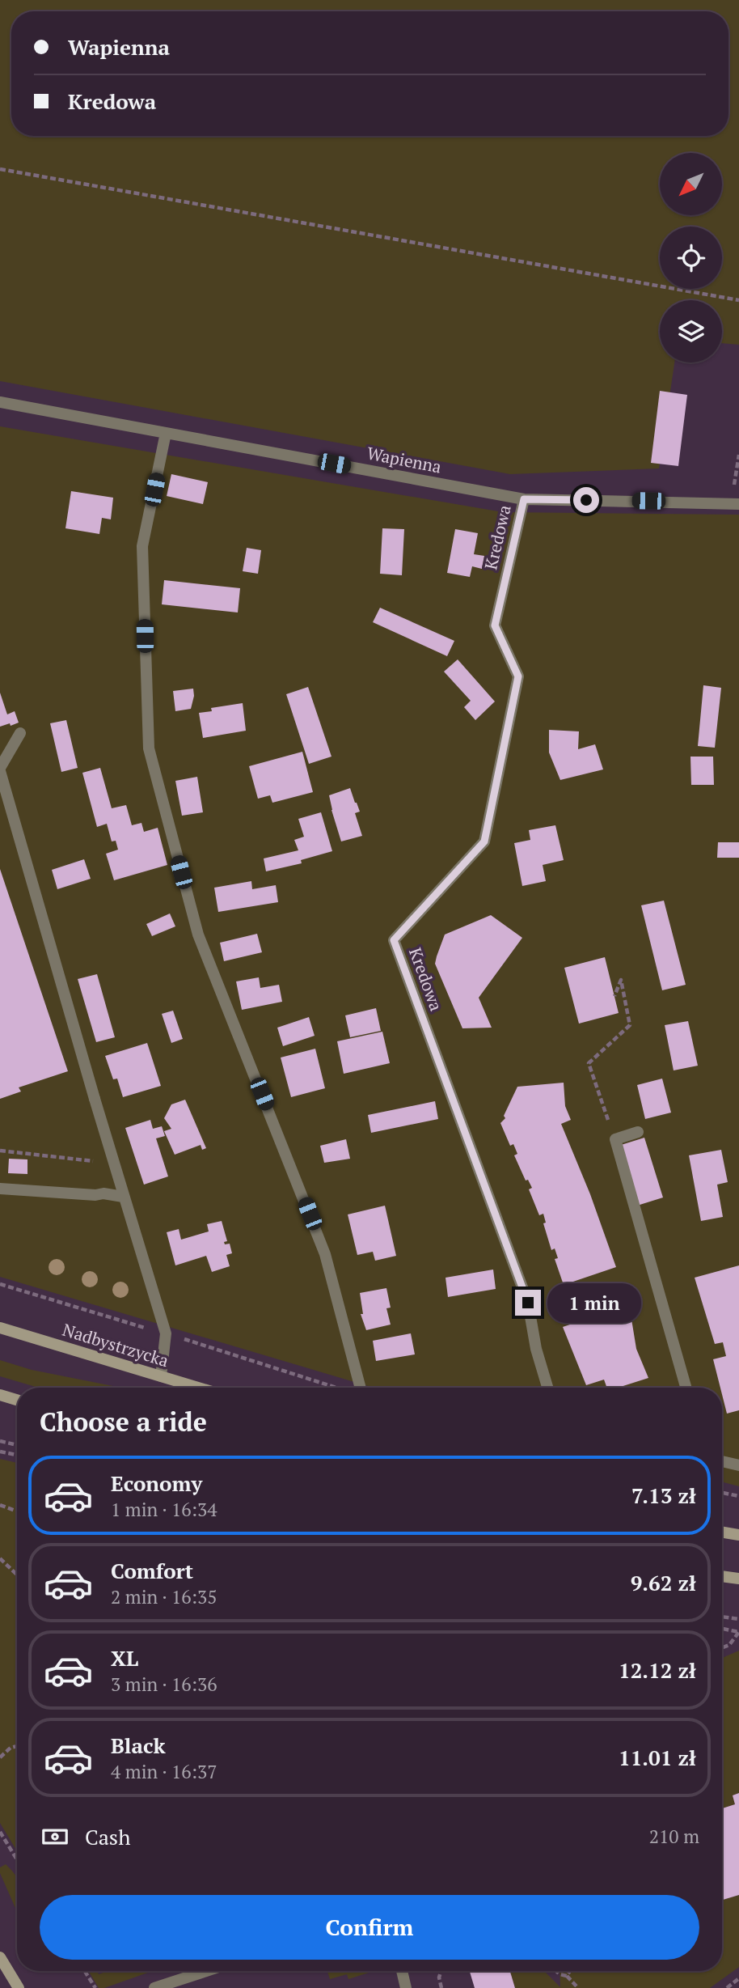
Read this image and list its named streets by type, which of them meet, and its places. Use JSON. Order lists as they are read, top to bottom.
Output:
{
  "streets": {
    "street": ["Wapienna", "Kredowa", "Nadbystrzycka"]
  },
  "crossings": [
    ["Wapienna", "Kredowa"]
  ],
  "north": "bottom left",
  "page": {
    "banner": ["Wapienna", "Kredowa"],
    "bubble": "1 min",
    "heading": "Choose a ride",
    "list": [
      {
        "name": "Economy",
        "note": "1 min · 16:34",
        "value": "7.13 zł"
      },
      {
        "name": "Comfort",
        "note": "2 min · 16:35",
        "value": "9.62 zł"
      },
      {
        "name": "XL",
        "note": "3 min · 16:36",
        "value": "12.12 zł"
      },
      {
        "name": "Black",
        "note": "4 min · 16:37",
        "value": "11.01 zł"
      }
    ],
    "pay": ["Cash", "210 m"],
    "buttons": "Confirm"
  }
}
